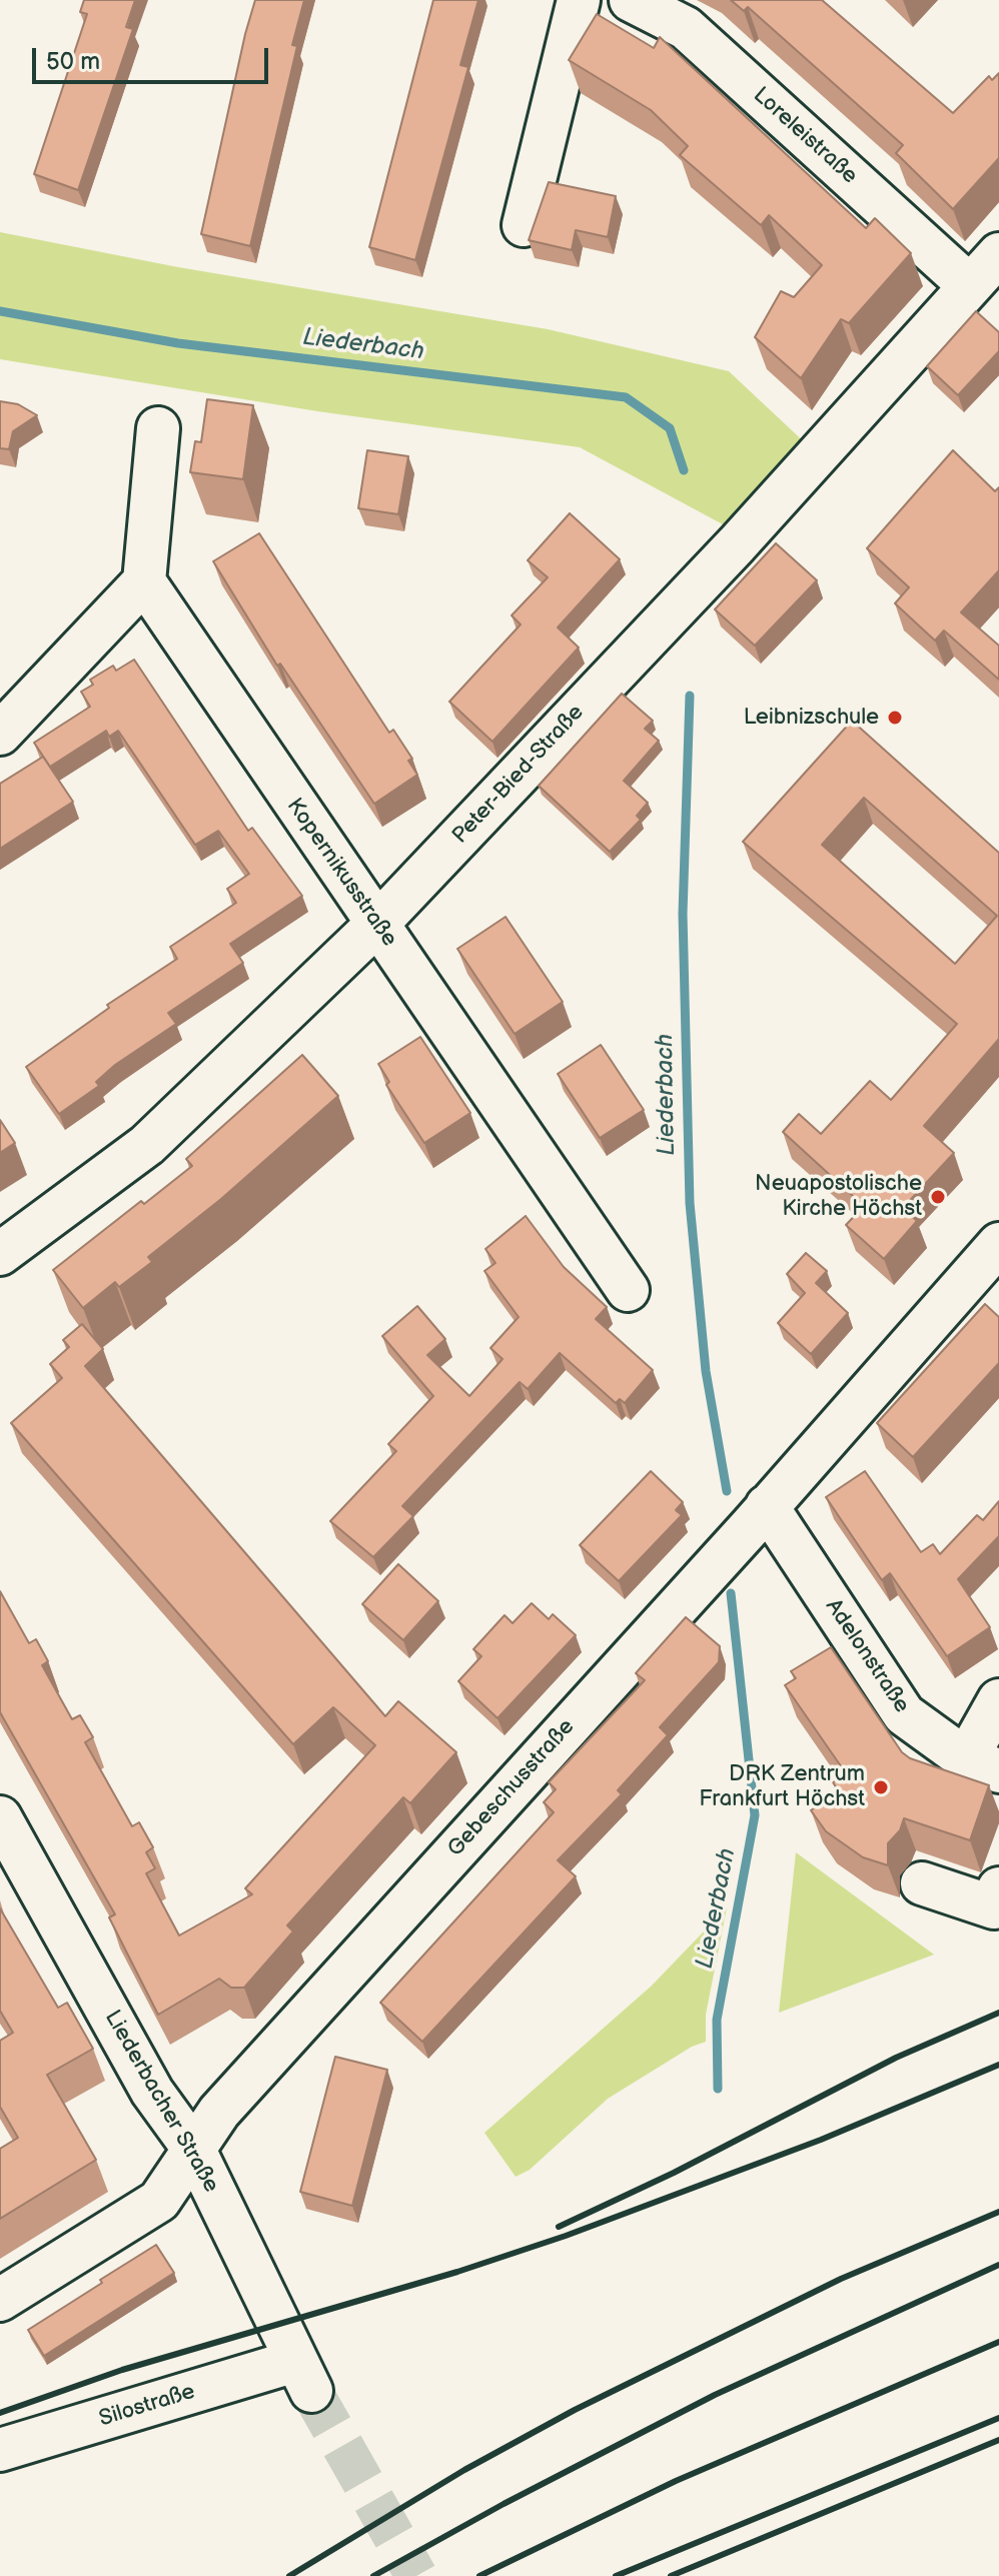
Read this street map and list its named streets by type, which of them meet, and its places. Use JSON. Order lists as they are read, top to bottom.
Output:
{
  "streets": {
    "street": [
      "Loreleistraße",
      "Peter-Bied-Straße",
      "Kopernikusstraße",
      "Adelonstraße",
      "Gebeschusstraße",
      "Liederbacher Straße",
      "Silostraße"
    ]
  },
  "crossings": [
    ["Loreleistraße", "Peter-Bied-Straße"],
    ["Peter-Bied-Straße", "Kopernikusstraße"],
    ["Adelonstraße", "Gebeschusstraße"],
    ["Gebeschusstraße", "Liederbacher Straße"],
    ["Liederbacher Straße", "Silostraße"]
  ],
  "water": ["Liederbach"],
  "places": ["Leibnizschule", "Neuapostolische Kirche Höchst", "DRK Zentrum Frankfurt Höchst"],
  "scale_bar": "50 m"
}
